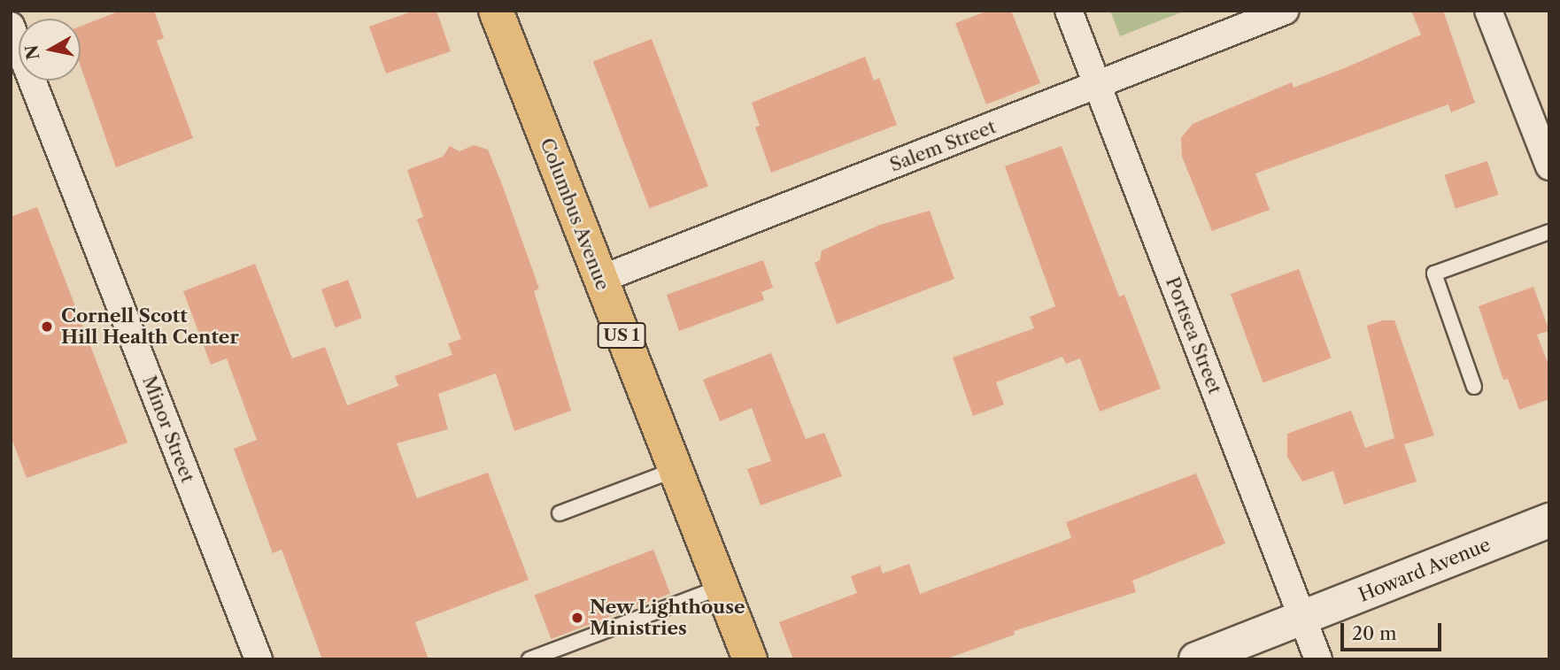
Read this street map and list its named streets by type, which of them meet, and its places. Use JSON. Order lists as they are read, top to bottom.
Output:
{
  "streets": {
    "main road": ["Columbus Avenue", "US 1", "Howard Avenue"],
    "street": ["Salem Street", "Portsea Street", "Minor Street"]
  },
  "crossings": [
    ["Salem Street", "Columbus Avenue"],
    ["Salem Street", "Portsea Street"],
    ["Portsea Street", "Howard Avenue"]
  ],
  "places": ["Cornell Scott Hill Health Center", "New Lighthouse Ministries"],
  "scale_bar": "20 m",
  "north": "left"
}
